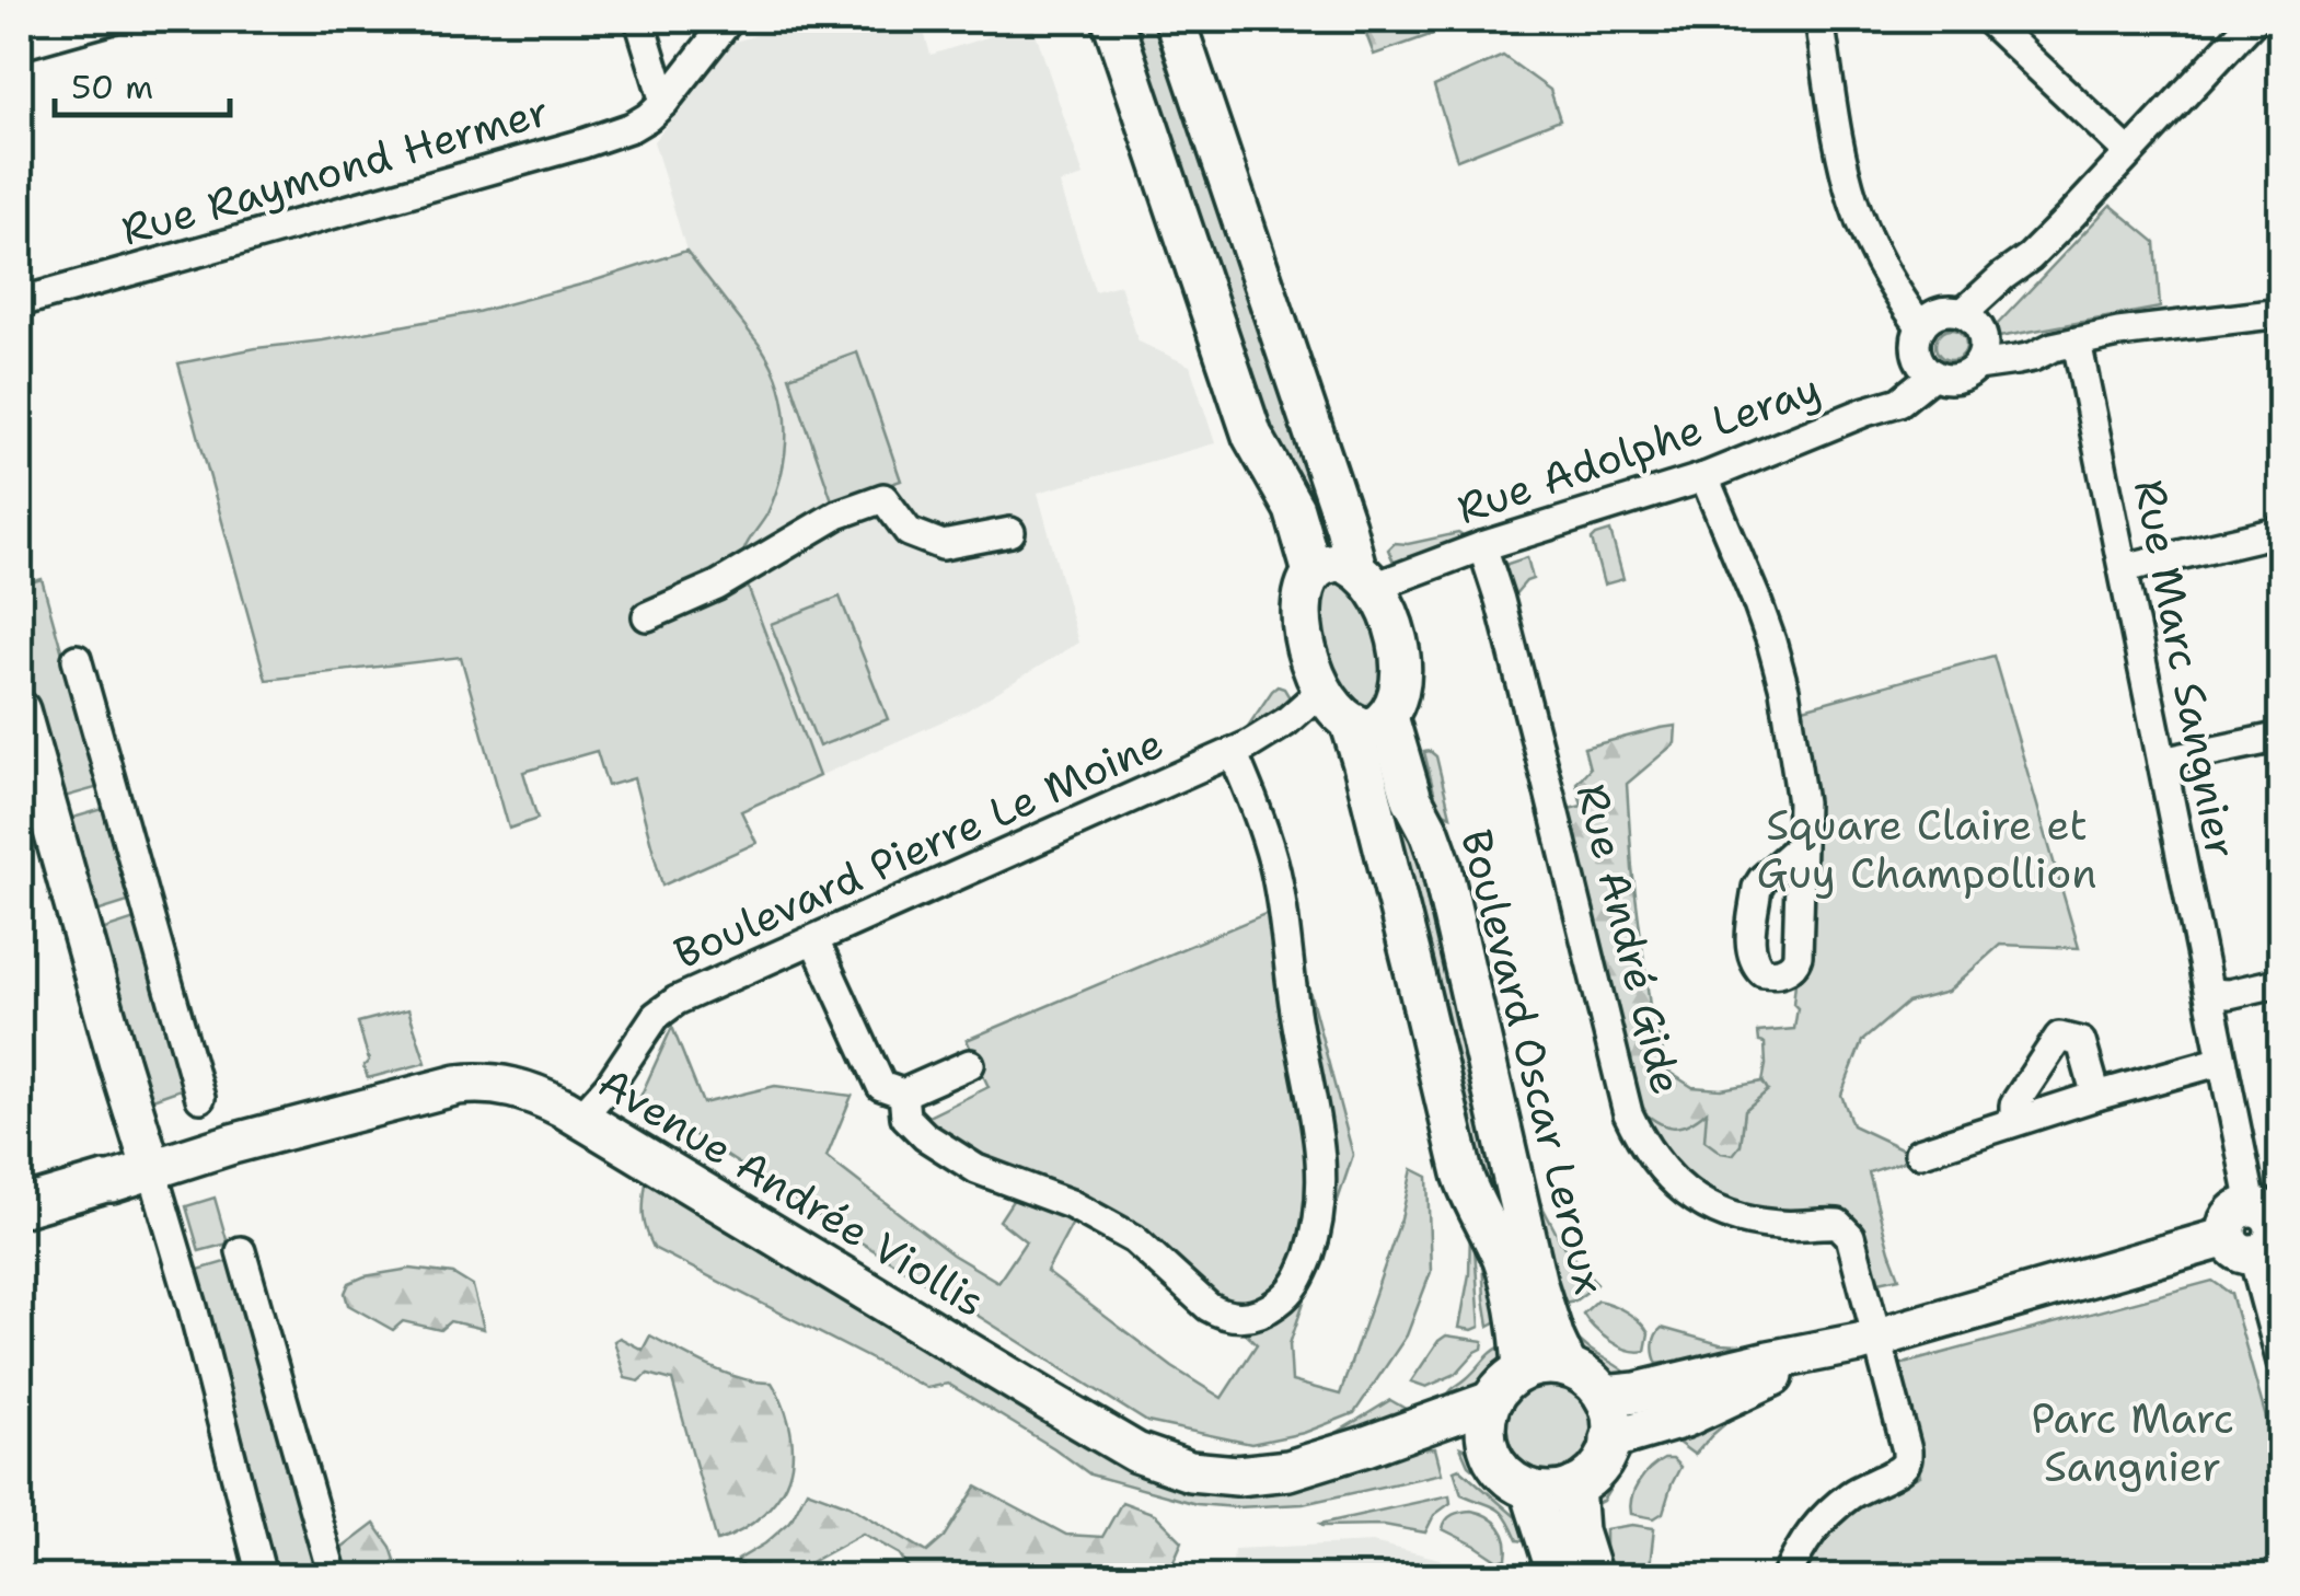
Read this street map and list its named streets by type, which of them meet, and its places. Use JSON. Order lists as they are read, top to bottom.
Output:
{
  "streets": {
    "main road": ["Boulevard Oscar Leroux", "Avenue Andrée Viollis"],
    "street": [
      "Rue Raymond Hermer",
      "Rue Adolphe Leray",
      "Rue Marc Sangnier",
      "Boulevard Pierre Le Moine",
      "Rue André Gide"
    ]
  },
  "crossings": [
    ["Rue Adolphe Leray", "Boulevard Pierre Le Moine"],
    ["Rue Adolphe Leray", "Rue André Gide"],
    ["Rue Adolphe Leray", "Boulevard Oscar Leroux"],
    ["Boulevard Pierre Le Moine", "Boulevard Oscar Leroux"],
    ["Boulevard Pierre Le Moine", "Avenue Andrée Viollis"],
    ["Boulevard Oscar Leroux", "Avenue Andrée Viollis"]
  ],
  "parks": ["Square Claire et Guy Champollion", "Parc Marc Sangnier"],
  "scale_bar": "50 m"
}
